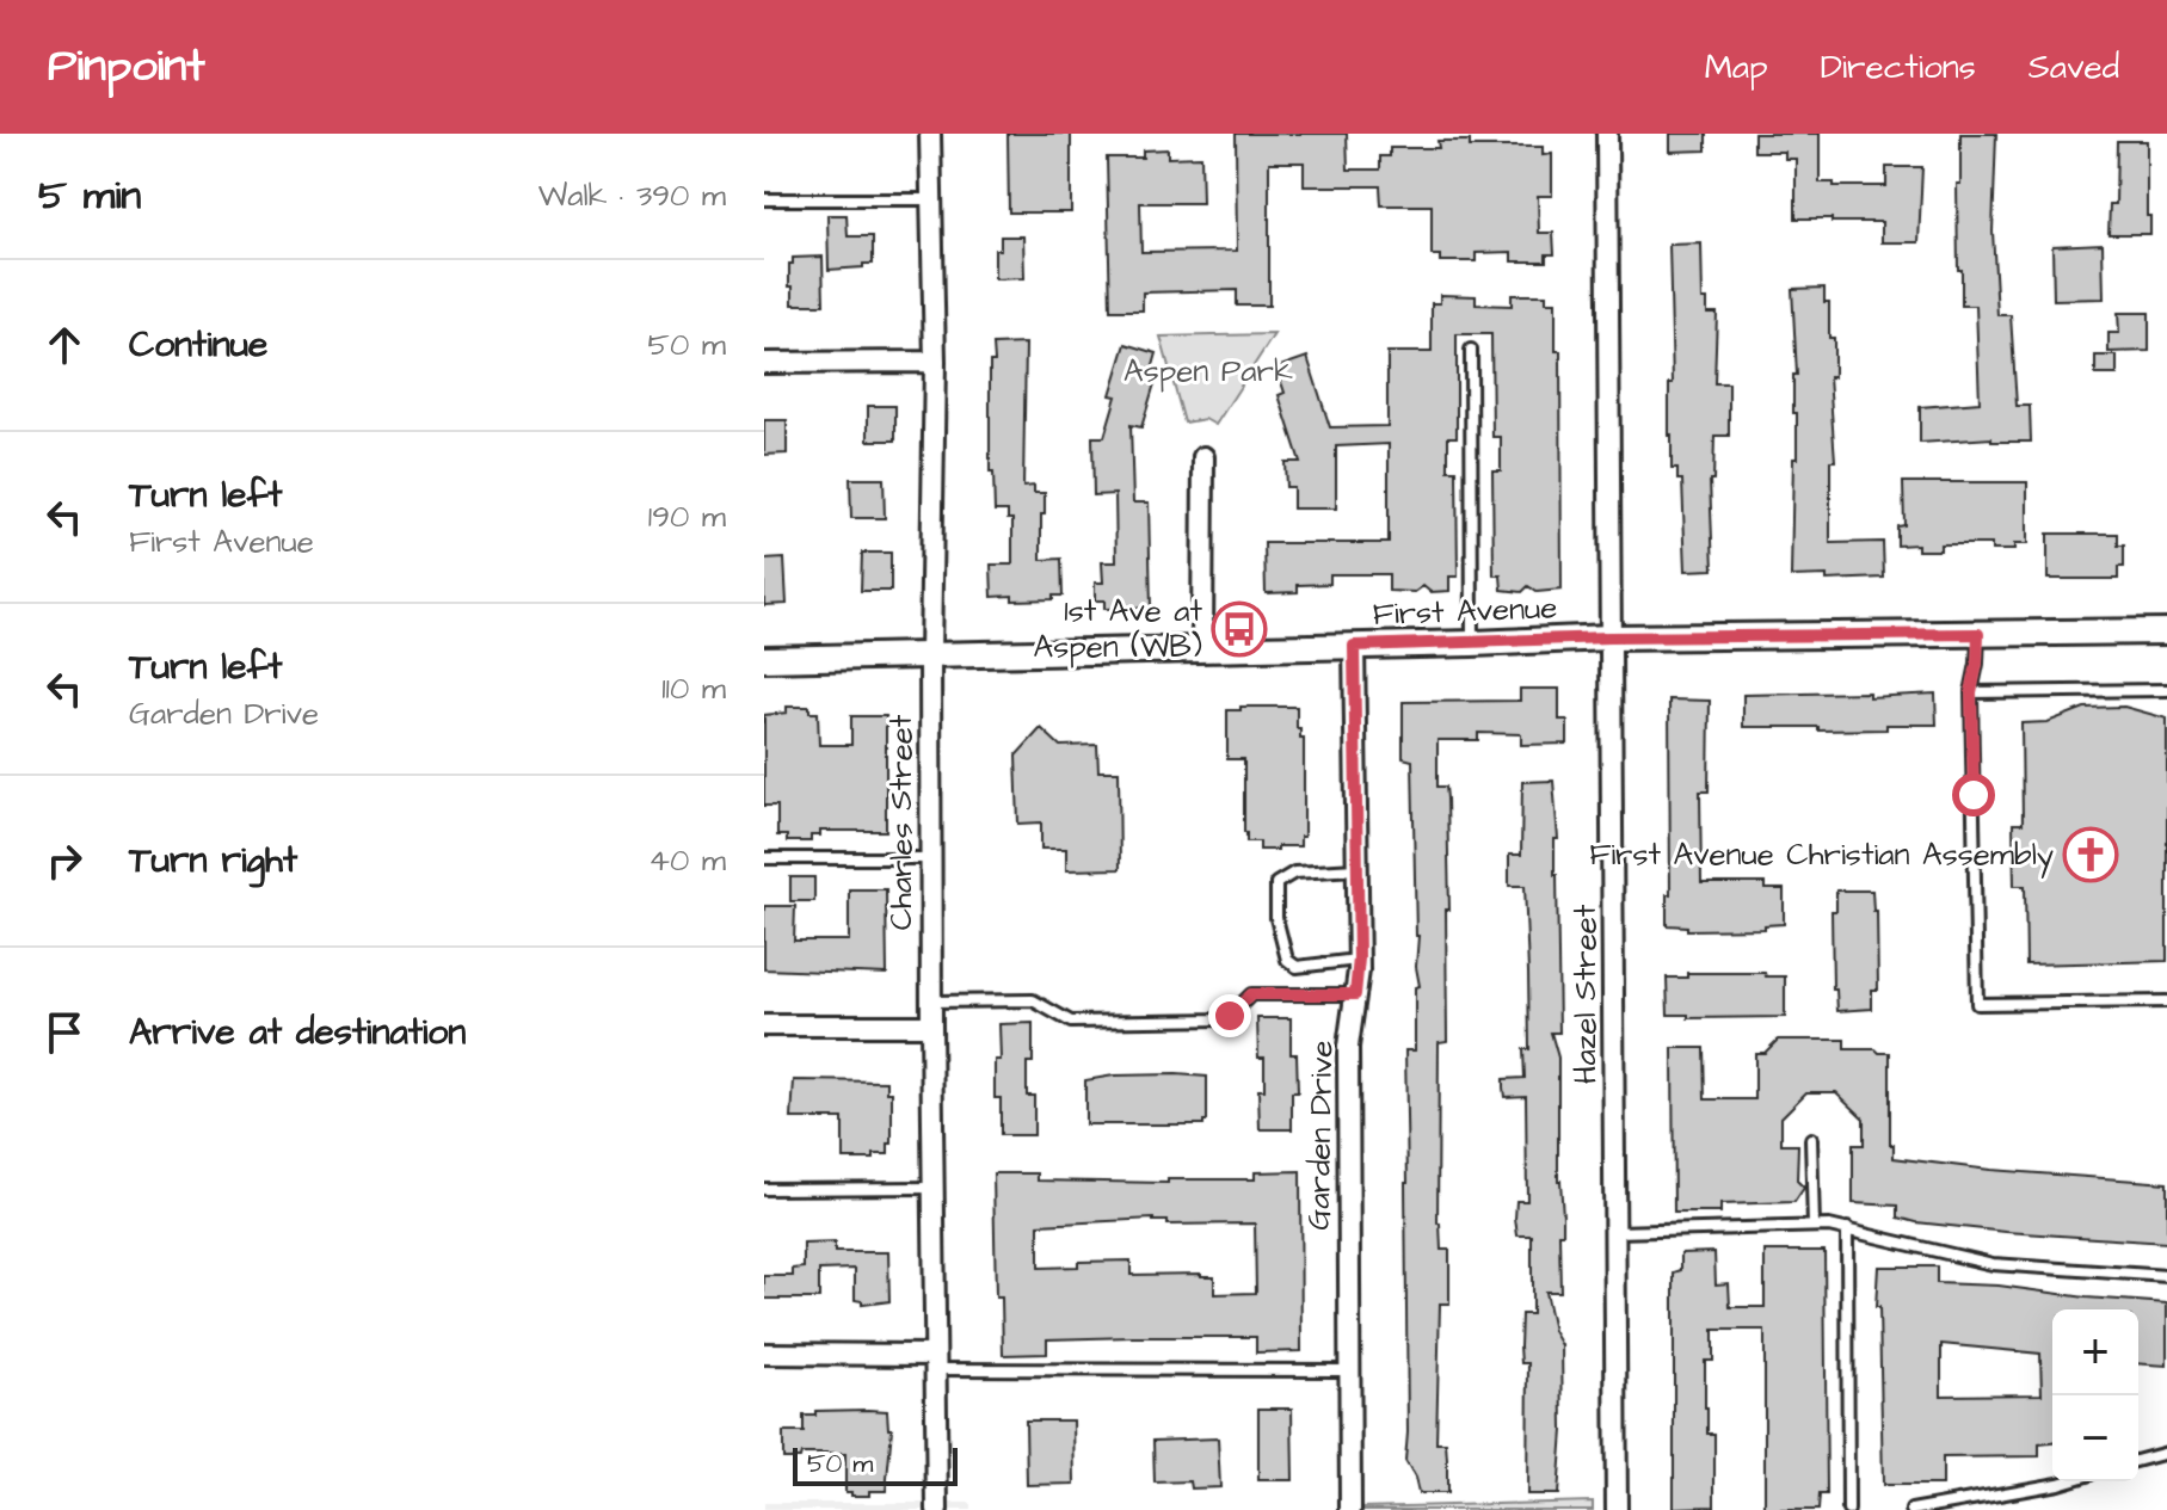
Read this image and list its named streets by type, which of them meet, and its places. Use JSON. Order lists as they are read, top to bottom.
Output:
{
  "streets": {
    "street": [
      "First Avenue",
      "Charles Street",
      "Hazel Street",
      "Garden Drive"
    ]
  },
  "crossings": [
    ["First Avenue", "Charles Street"],
    ["First Avenue", "Hazel Street"],
    ["First Avenue", "Garden Drive"]
  ],
  "parks": ["Aspen Park"],
  "places": {
    "bus stop": ["1st Ave at Aspen (WB)"],
    "church": ["First Avenue Christian Assembly"]
  },
  "scale_bar": "50 m",
  "page": {
    "header": "Pinpoint",
    "nav": ["Map", "Directions", "Saved"],
    "heading": ["5 min", "Walk · 390 m"],
    "list": [
      ["Continue", "50 m"],
      ["Turn left", "First Avenue", "190 m"],
      ["Turn left", "Garden Drive", "110 m"],
      ["Turn right", "40 m"],
      "Arrive at destination"
    ],
    "map_buttons": ["+", "−"],
    "scale": "50 m"
  }
}
